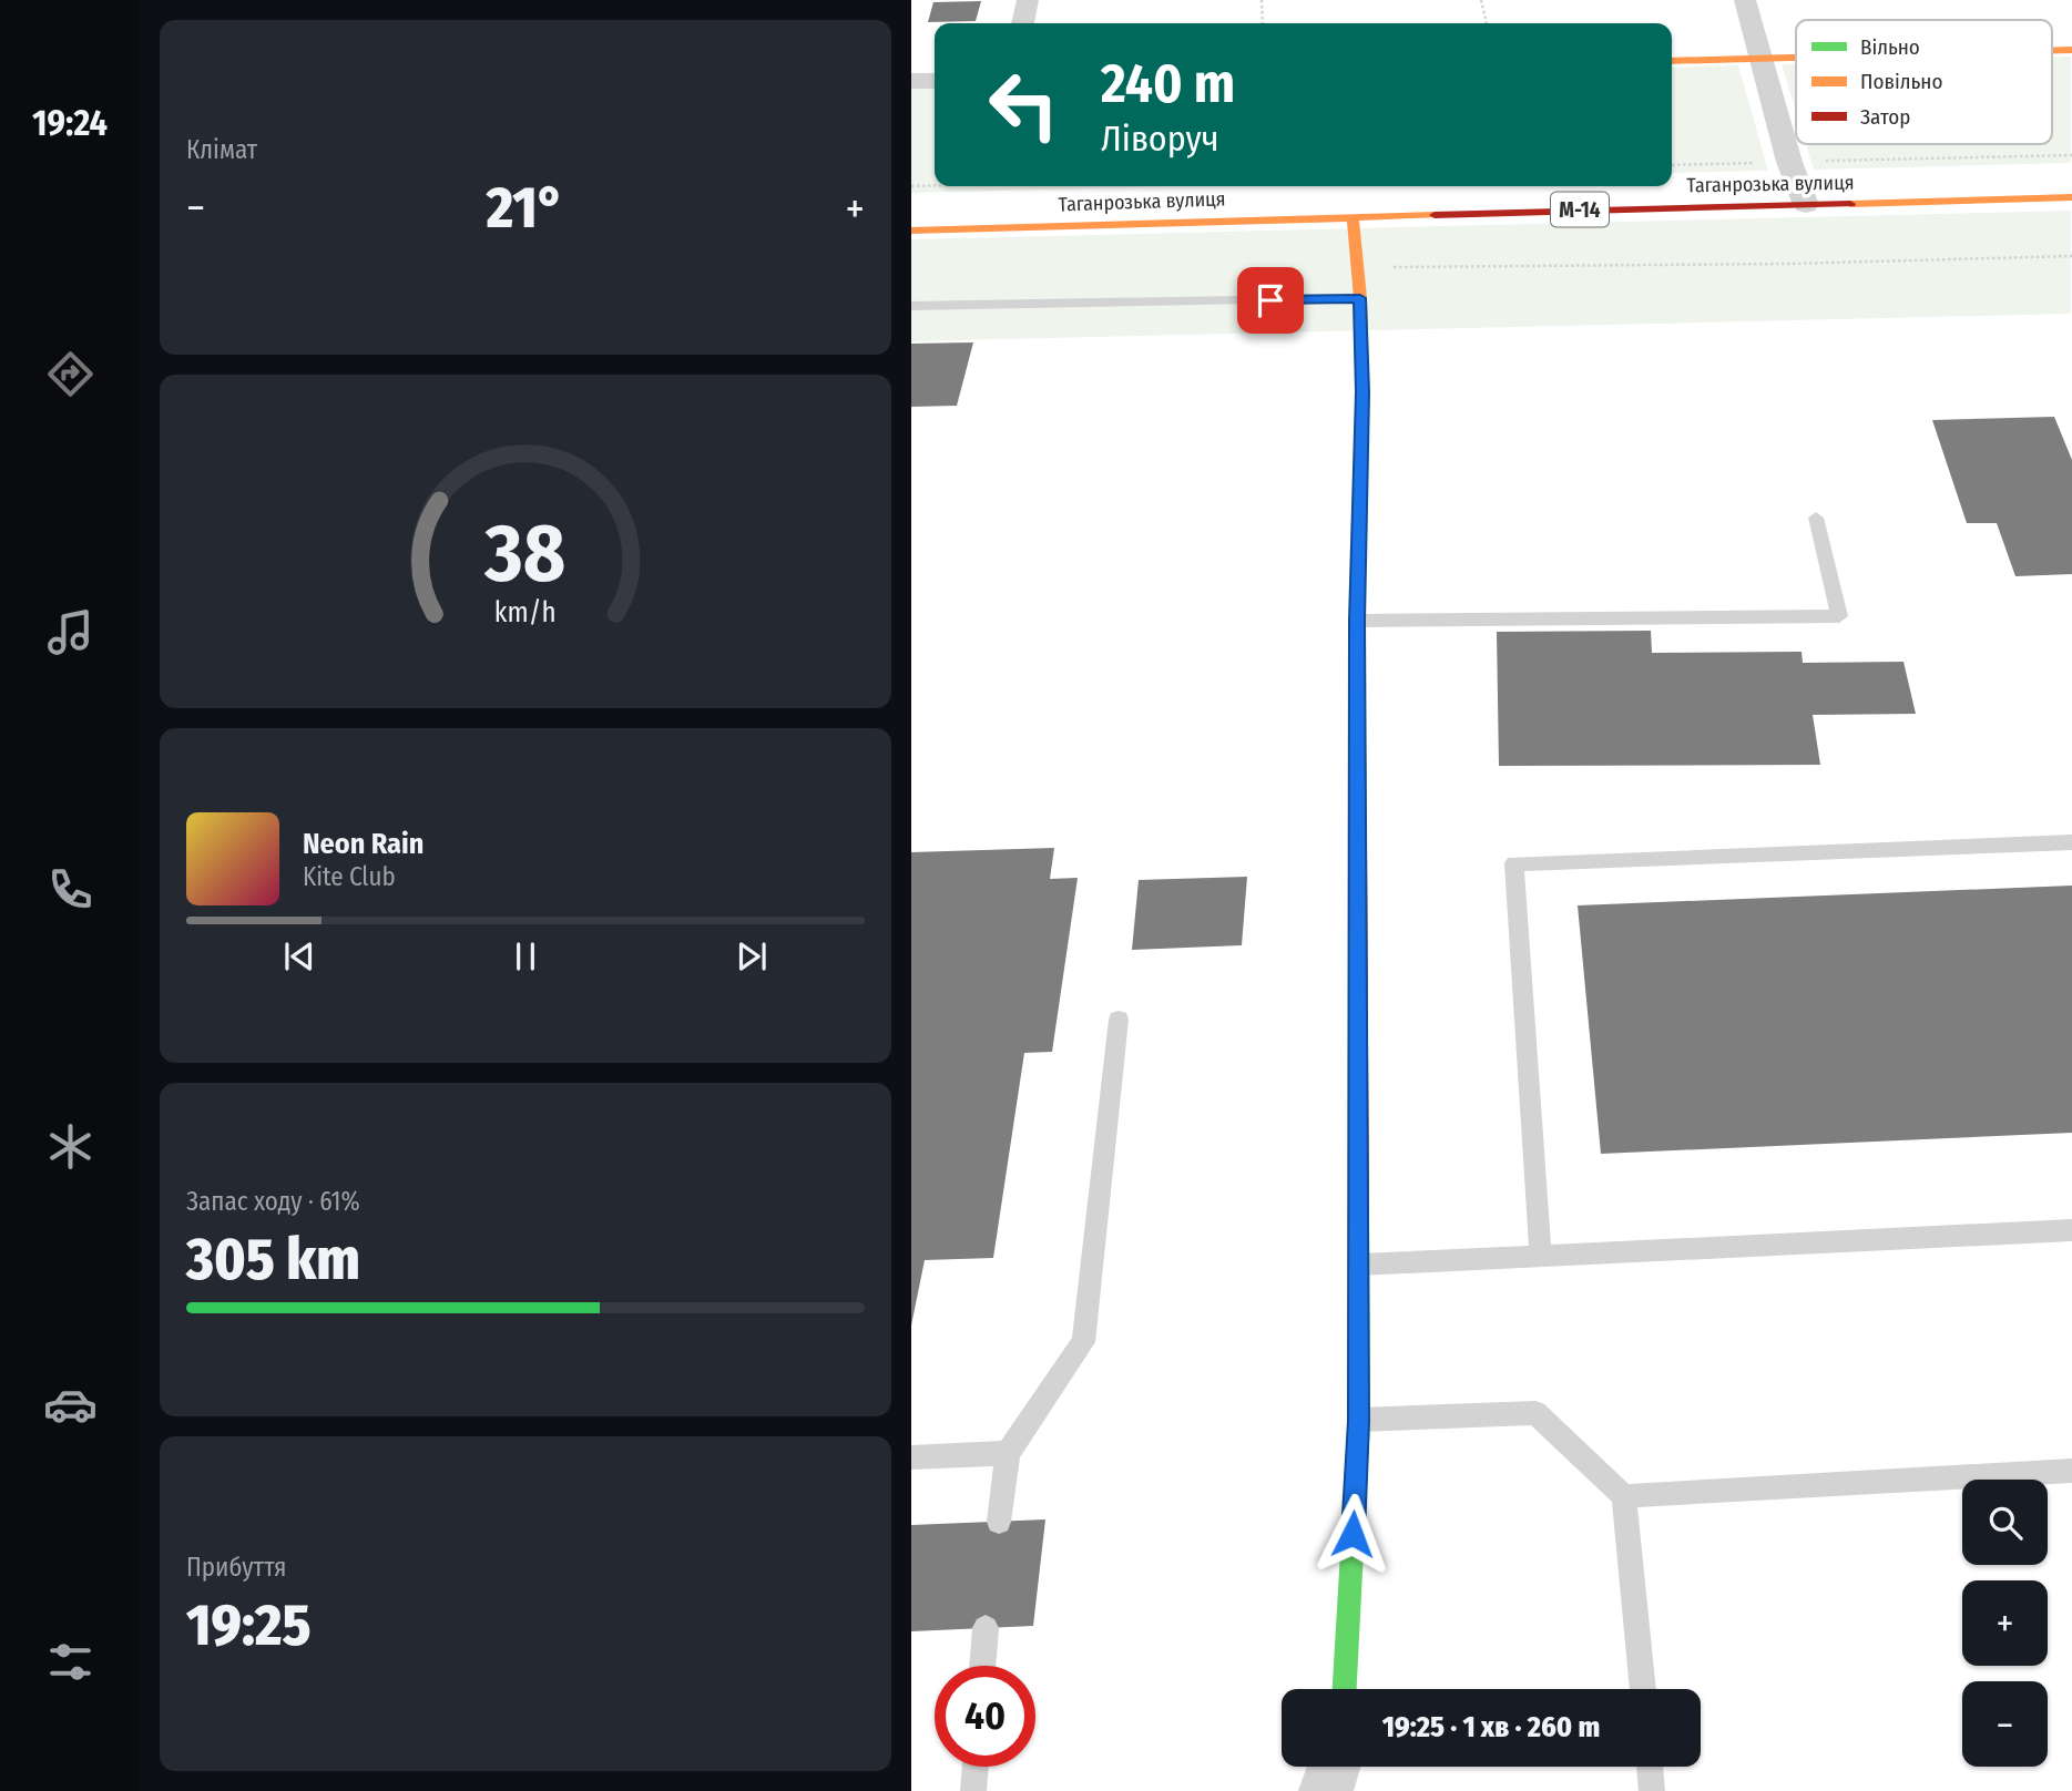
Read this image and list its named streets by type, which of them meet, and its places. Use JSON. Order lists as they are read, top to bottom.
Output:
{
  "streets": {
    "main road": ["Таганрозька вулиця", "М-14"]
  },
  "legend": ["Вільно", "Повільно", "Затор"],
  "page": {
    "tabs": "19:24",
    "tile": [
      "Клімат",
      ["Запас ходу · 61%", "305 km"],
      ["Прибуття", "19:25"]
    ],
    "turn": ["240 m", "Ліворуч"],
    "heat": ["−", "21°", "+"],
    "song": ["Neon Rain", "Kite Club"],
    "map_buttons": ["+", "−"],
    "limit": "40",
    "trip": "19:25 · 1 хв · 260 m",
    "gauge": ["38", "km/h"]
  }
}
